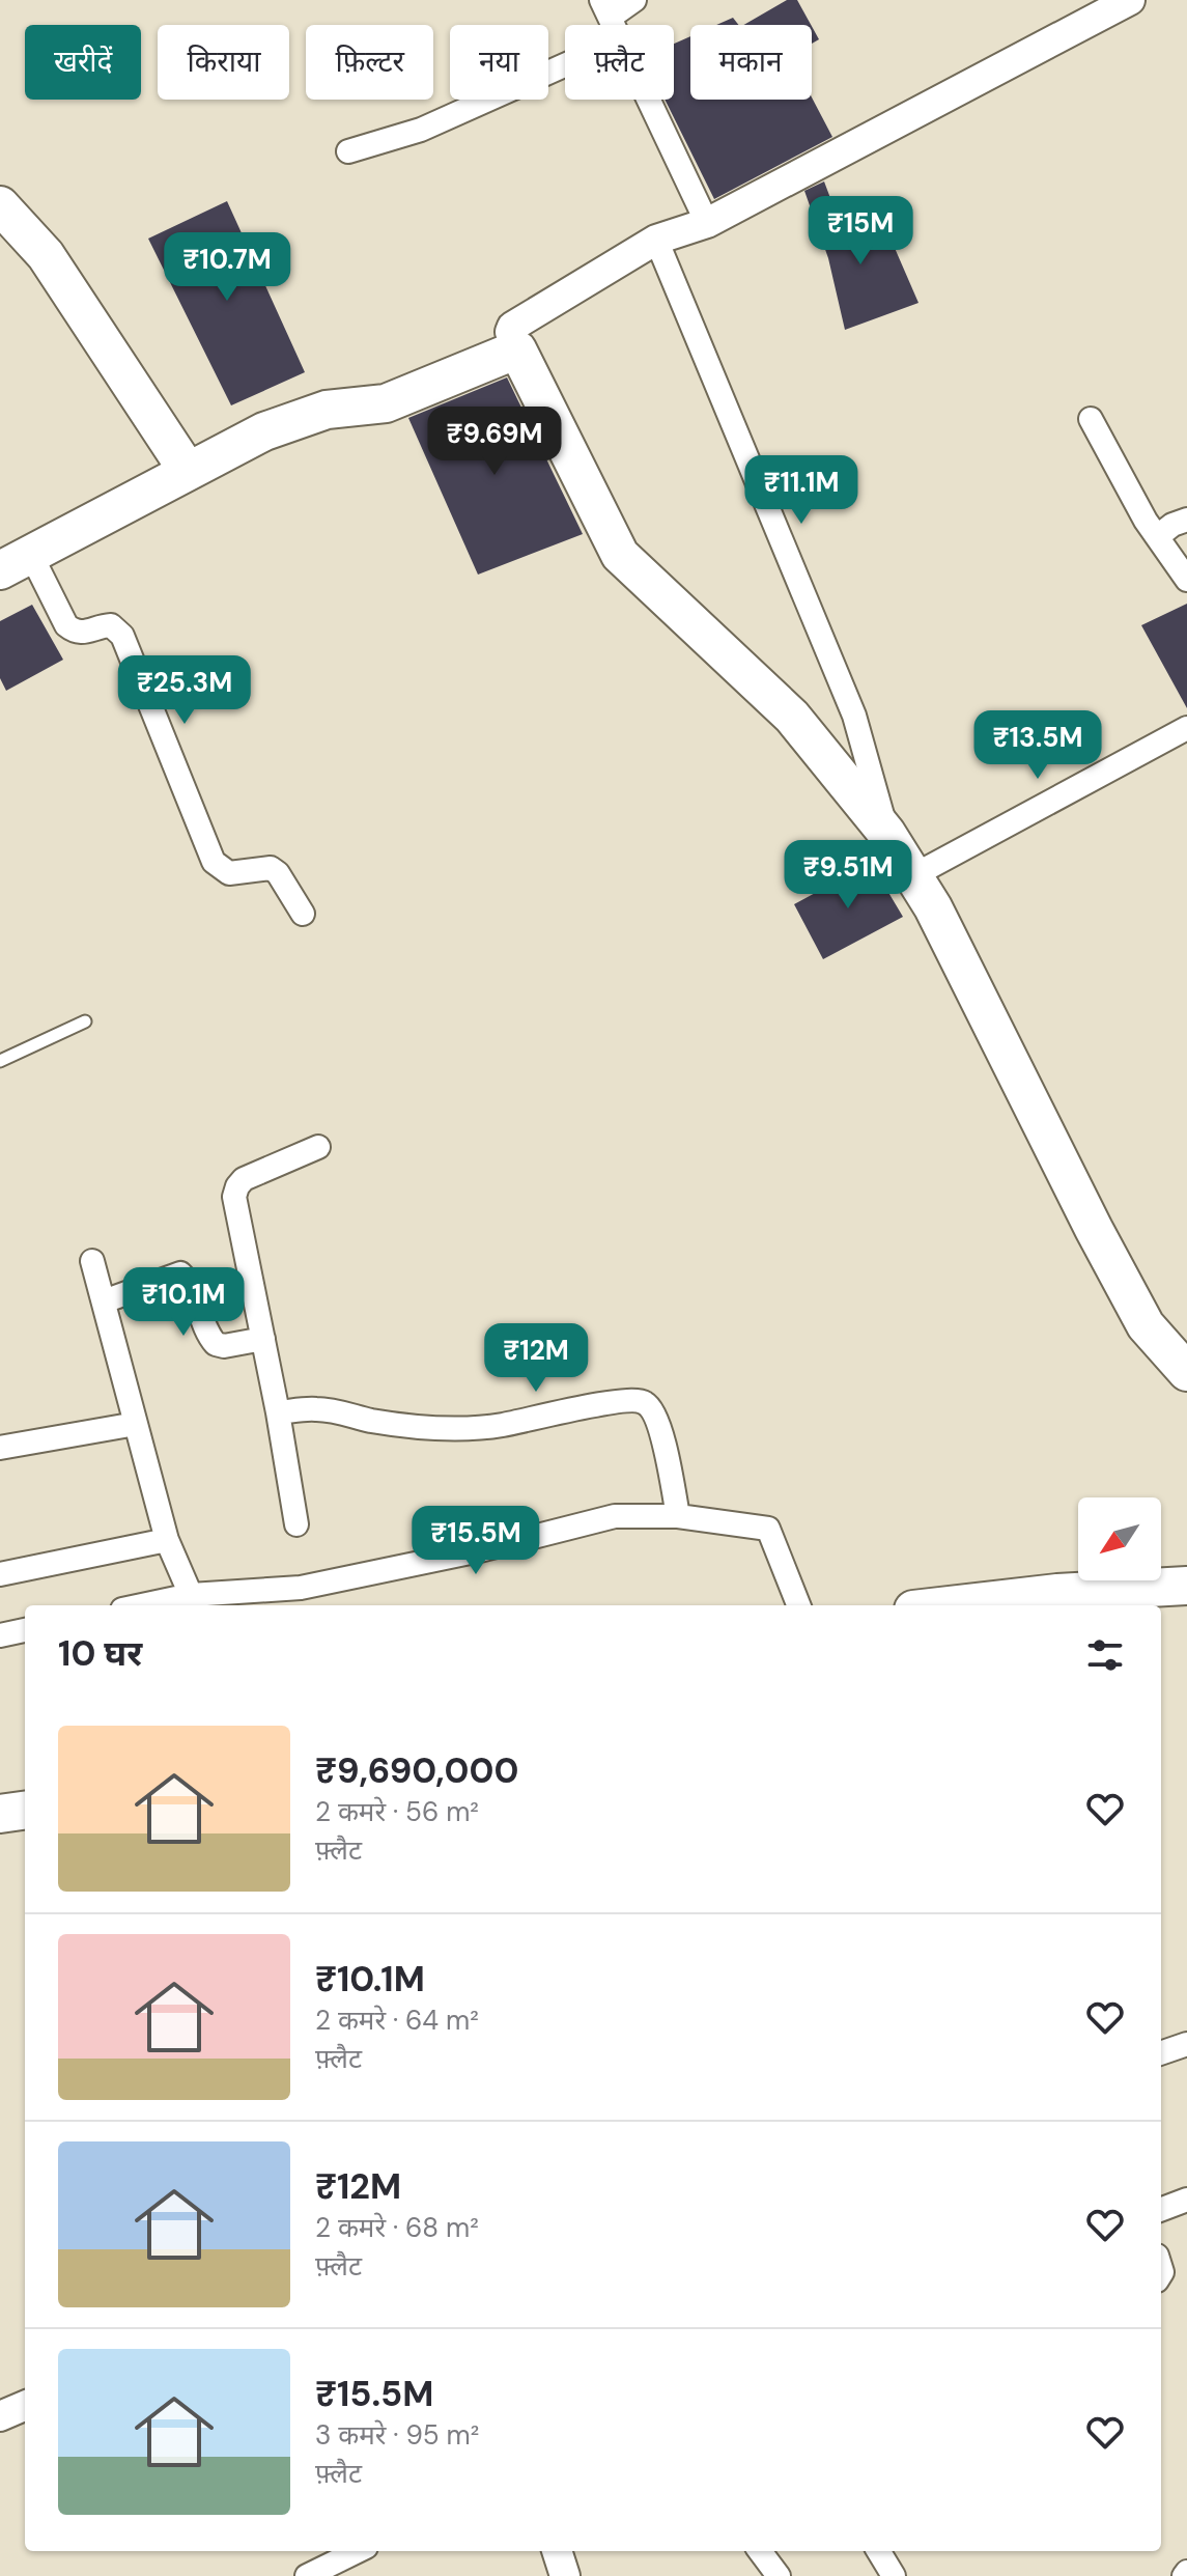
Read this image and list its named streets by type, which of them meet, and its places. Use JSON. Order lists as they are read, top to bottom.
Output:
{
  "north": "bottom left",
  "page": {
    "chip": [
      "खरीदें",
      "किराया",
      "फ़िल्टर",
      "नया",
      "फ़्लैट",
      "मकान"
    ],
    "price": [
      "₹15M",
      "₹10.7M",
      "₹9.69M",
      "₹11.1M",
      "₹25.3M",
      "₹13.5M",
      "₹9.51M",
      "₹10.1M",
      "₹12M",
      "₹15.5M"
    ],
    "heading": "10 घर",
    "list": [
      {
        "name": "₹9,690,000",
        "note": "2 कमरे · 56 m² · फ़्लैट"
      },
      {
        "name": "₹10.1M",
        "note": "2 कमरे · 64 m² · फ़्लैट"
      },
      {
        "name": "₹12M",
        "note": "2 कमरे · 68 m² · फ़्लैट"
      },
      {
        "name": "₹15.5M",
        "note": "3 कमरे · 95 m² · फ़्लैट"
      }
    ]
  }
}
